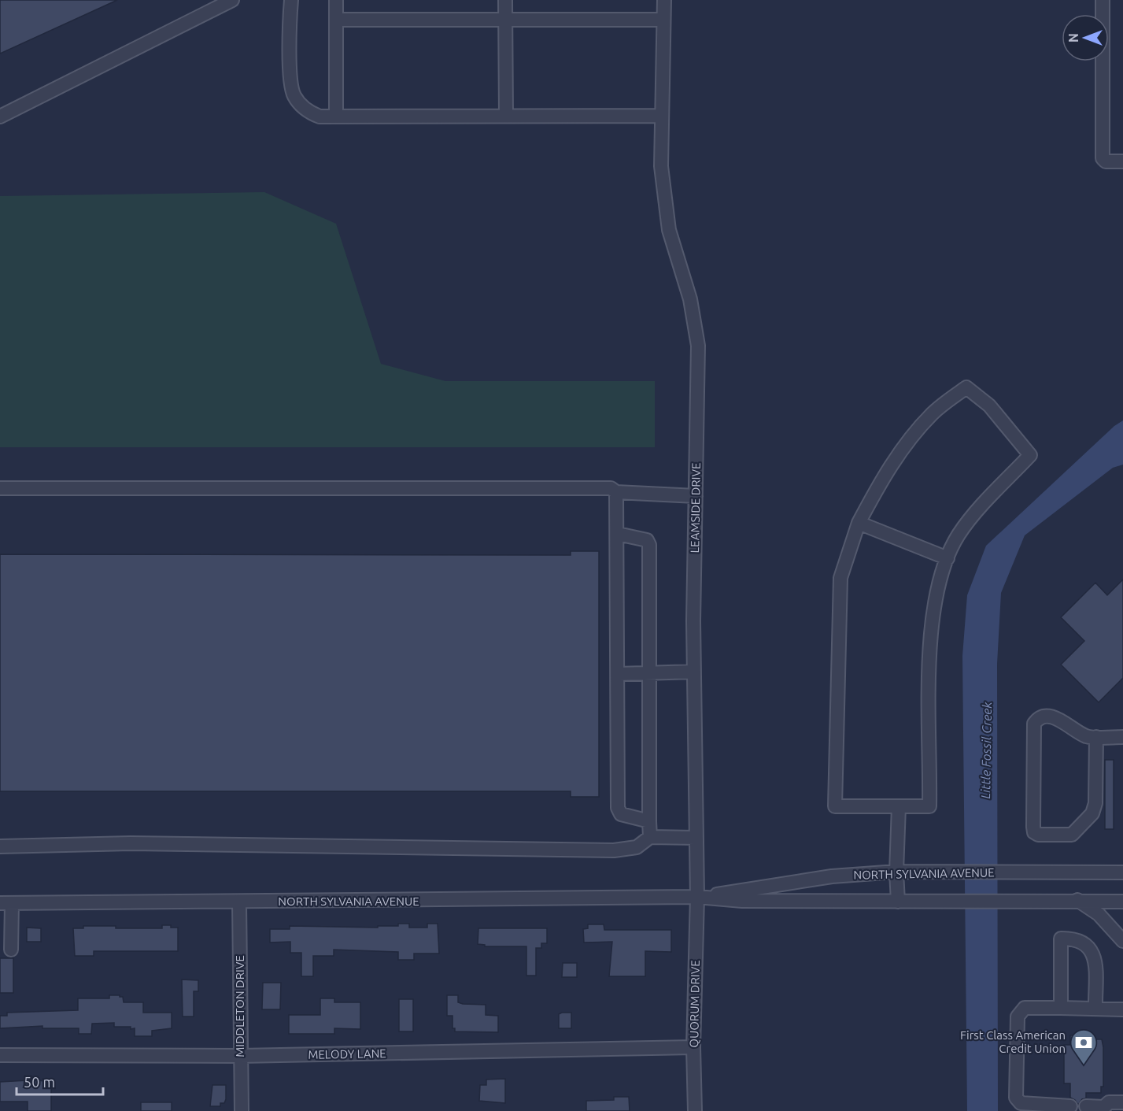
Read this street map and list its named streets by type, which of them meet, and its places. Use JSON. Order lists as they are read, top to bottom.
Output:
{
  "streets": {
    "street": [
      "LEAMSIDE DRIVE",
      "NORTH SYLVANIA AVENUE",
      "QUORUM DRIVE",
      "MIDDLETON DRIVE",
      "MELODY LANE"
    ]
  },
  "crossings": [
    ["LEAMSIDE DRIVE", "NORTH SYLVANIA AVENUE"],
    ["LEAMSIDE DRIVE", "QUORUM DRIVE"],
    ["NORTH SYLVANIA AVENUE", "QUORUM DRIVE"],
    ["NORTH SYLVANIA AVENUE", "MIDDLETON DRIVE"],
    ["QUORUM DRIVE", "MELODY LANE"],
    ["MIDDLETON DRIVE", "MELODY LANE"]
  ],
  "water": ["Little Fossil Creek"],
  "places": {
    "bank": ["First Class American Credit Union"]
  },
  "scale_bar": "50 m",
  "north": "left"
}
